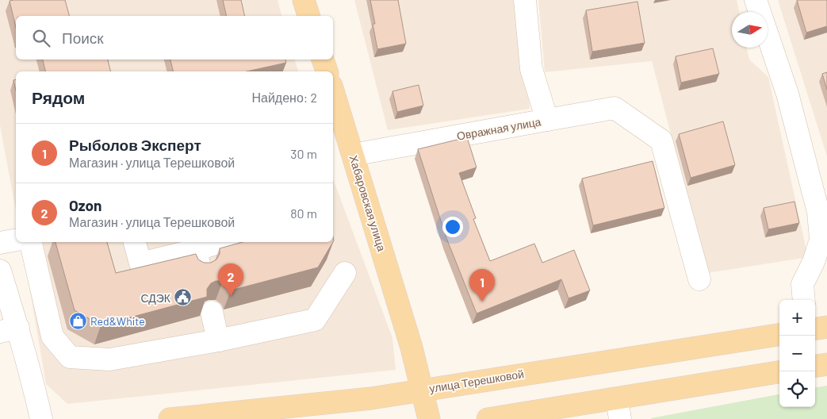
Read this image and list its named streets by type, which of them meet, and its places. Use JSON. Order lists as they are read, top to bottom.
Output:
{
  "streets": {
    "main road": ["Хабаровская улица", "улица Терешковой"],
    "street": ["Овражная улица"]
  },
  "crossings": [
    ["Овражная улица", "Хабаровская улица"],
    ["Хабаровская улица", "улица Терешковой"]
  ],
  "places": {
    "public building": ["СДЭК"],
    "shop": ["Red&White"]
  },
  "north": "right",
  "page": {
    "search": "Поиск",
    "heading": ["Рядом", "Найдено: 2"],
    "list": [
      {
        "mark": "1",
        "name": "Рыболов Эксперт",
        "note": "Магазин · улица Терешковой",
        "value": "30 m"
      },
      {
        "mark": "2",
        "name": "Ozon",
        "note": "Магазин · улица Терешковой",
        "value": "80 m"
      }
    ],
    "pins": ["2", "1"],
    "map_buttons": ["+", "−"]
  }
}
